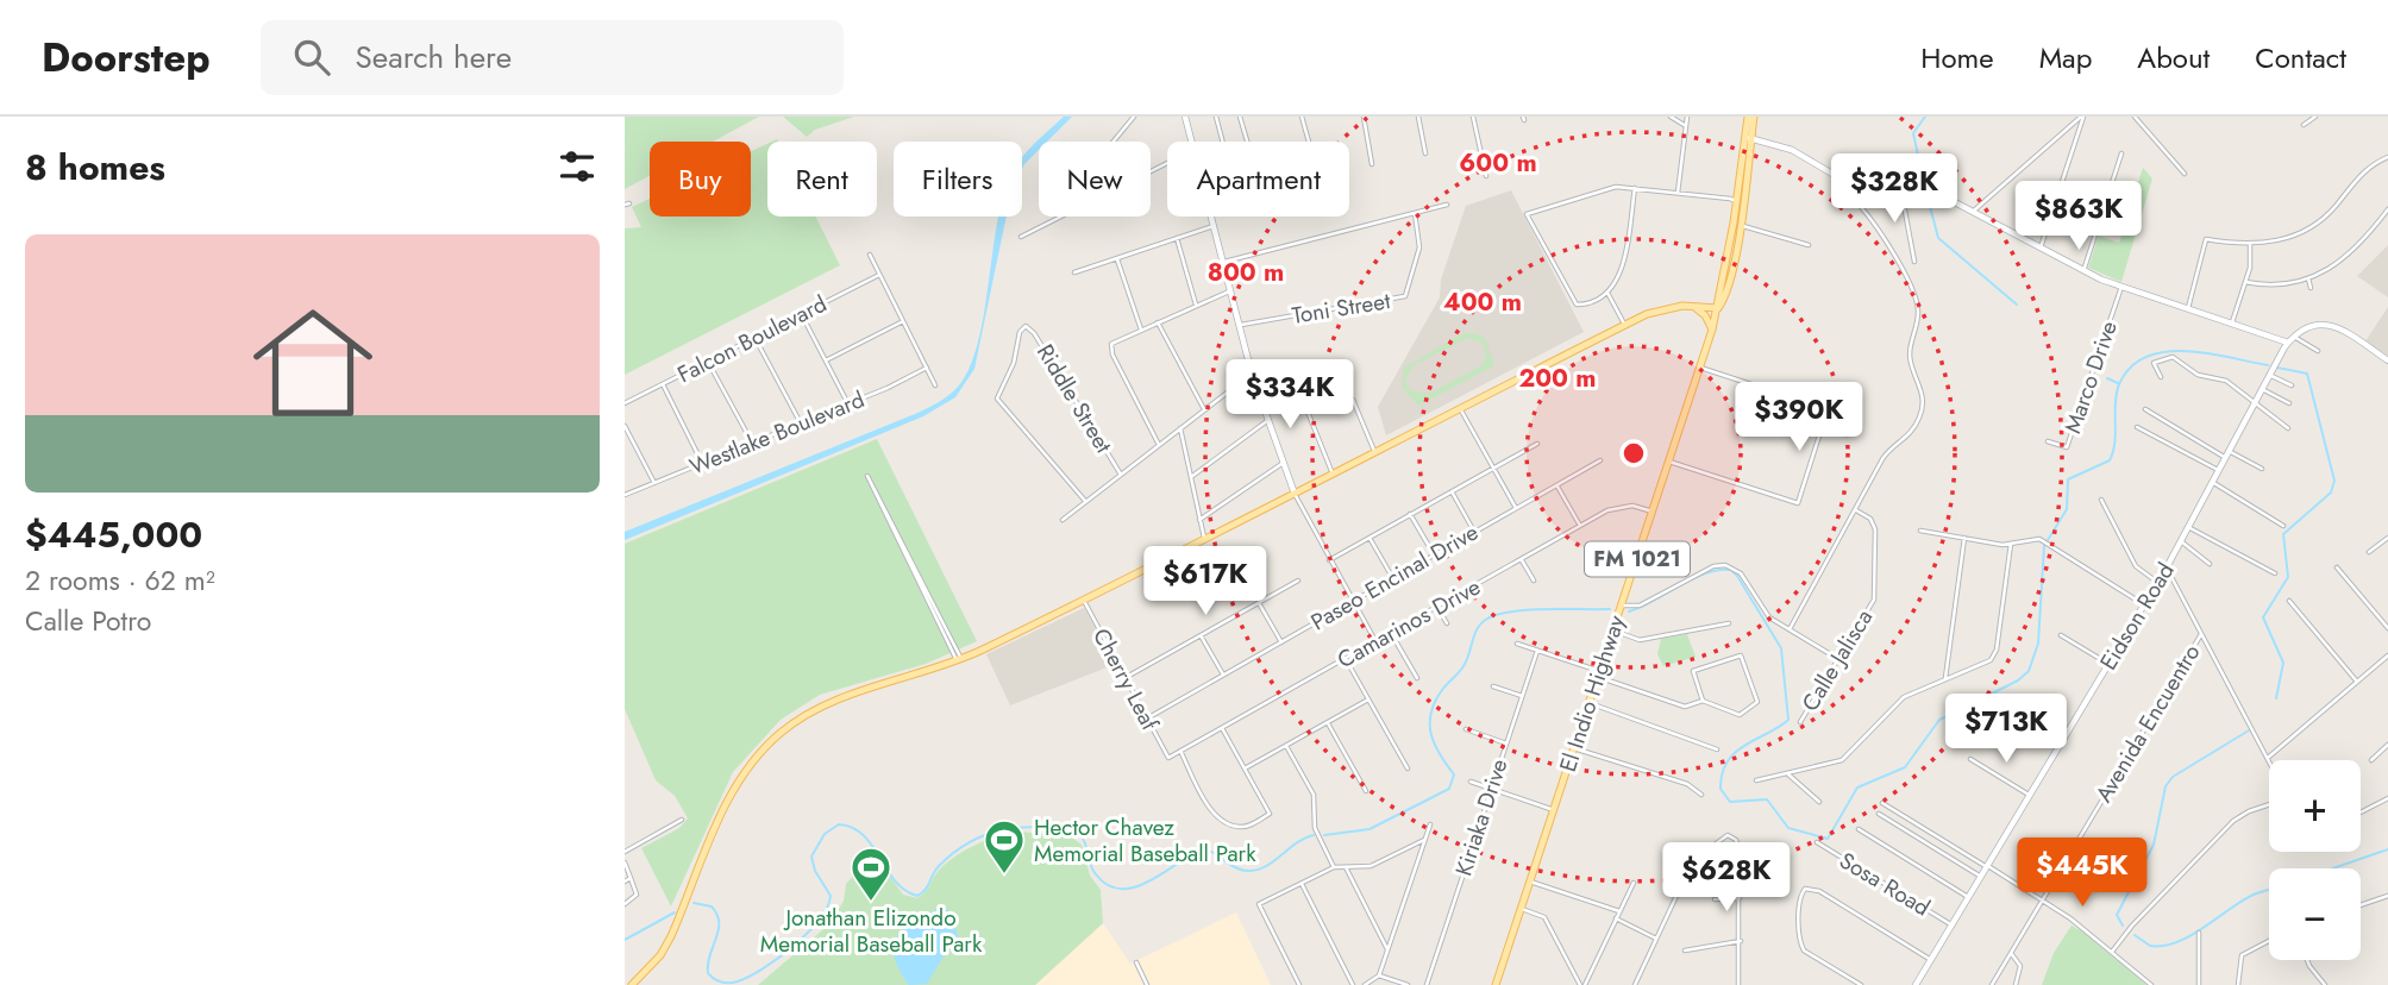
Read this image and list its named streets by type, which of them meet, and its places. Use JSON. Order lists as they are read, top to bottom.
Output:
{
  "streets": {
    "main road": ["FM 1021", "El Indio Highway"],
    "street": [
      "Toni Street",
      "Falcon Boulevard",
      "Marco Drive",
      "Riddle Street",
      "Westlake Boulevard",
      "Paseo Encinal Drive",
      "Eidson Road",
      "Camarinos Drive",
      "Calle Jalisca",
      "Cherry Leaf",
      "Avenida Encuentro",
      "Kiriaka Drive",
      "Sosa Road"
    ]
  },
  "crossings": [
    ["Paseo Encinal Drive", "Cherry Leaf"],
    ["Eidson Road", "Sosa Road"],
    ["Camarinos Drive", "Cherry Leaf"],
    ["Camarinos Drive", "El Indio Highway"]
  ],
  "places": {
    "sports": ["Hector Chavez Memorial Baseball Park", "Jonathan Elizondo Memorial Baseball Park"]
  },
  "page": {
    "header": "Doorstep",
    "search": "Search here",
    "nav": [
      "Home",
      "Map",
      "About",
      "Contact"
    ],
    "heading": "8 homes",
    "chip": [
      "Buy",
      "Rent",
      "Filters",
      "New",
      "Apartment"
    ],
    "price": [
      "$328K",
      "$863K",
      "$334K",
      "$390K",
      "$617K",
      "$713K",
      "$445K",
      "$628K"
    ],
    "list": [
      {
        "name": "$445,000",
        "note": "2 rooms · 62 m² · Calle Potro"
      }
    ],
    "map_buttons": ["+", "−"]
  },
  "rings": [
    "600 m",
    "800 m",
    "400 m",
    "200 m"
  ]
}
